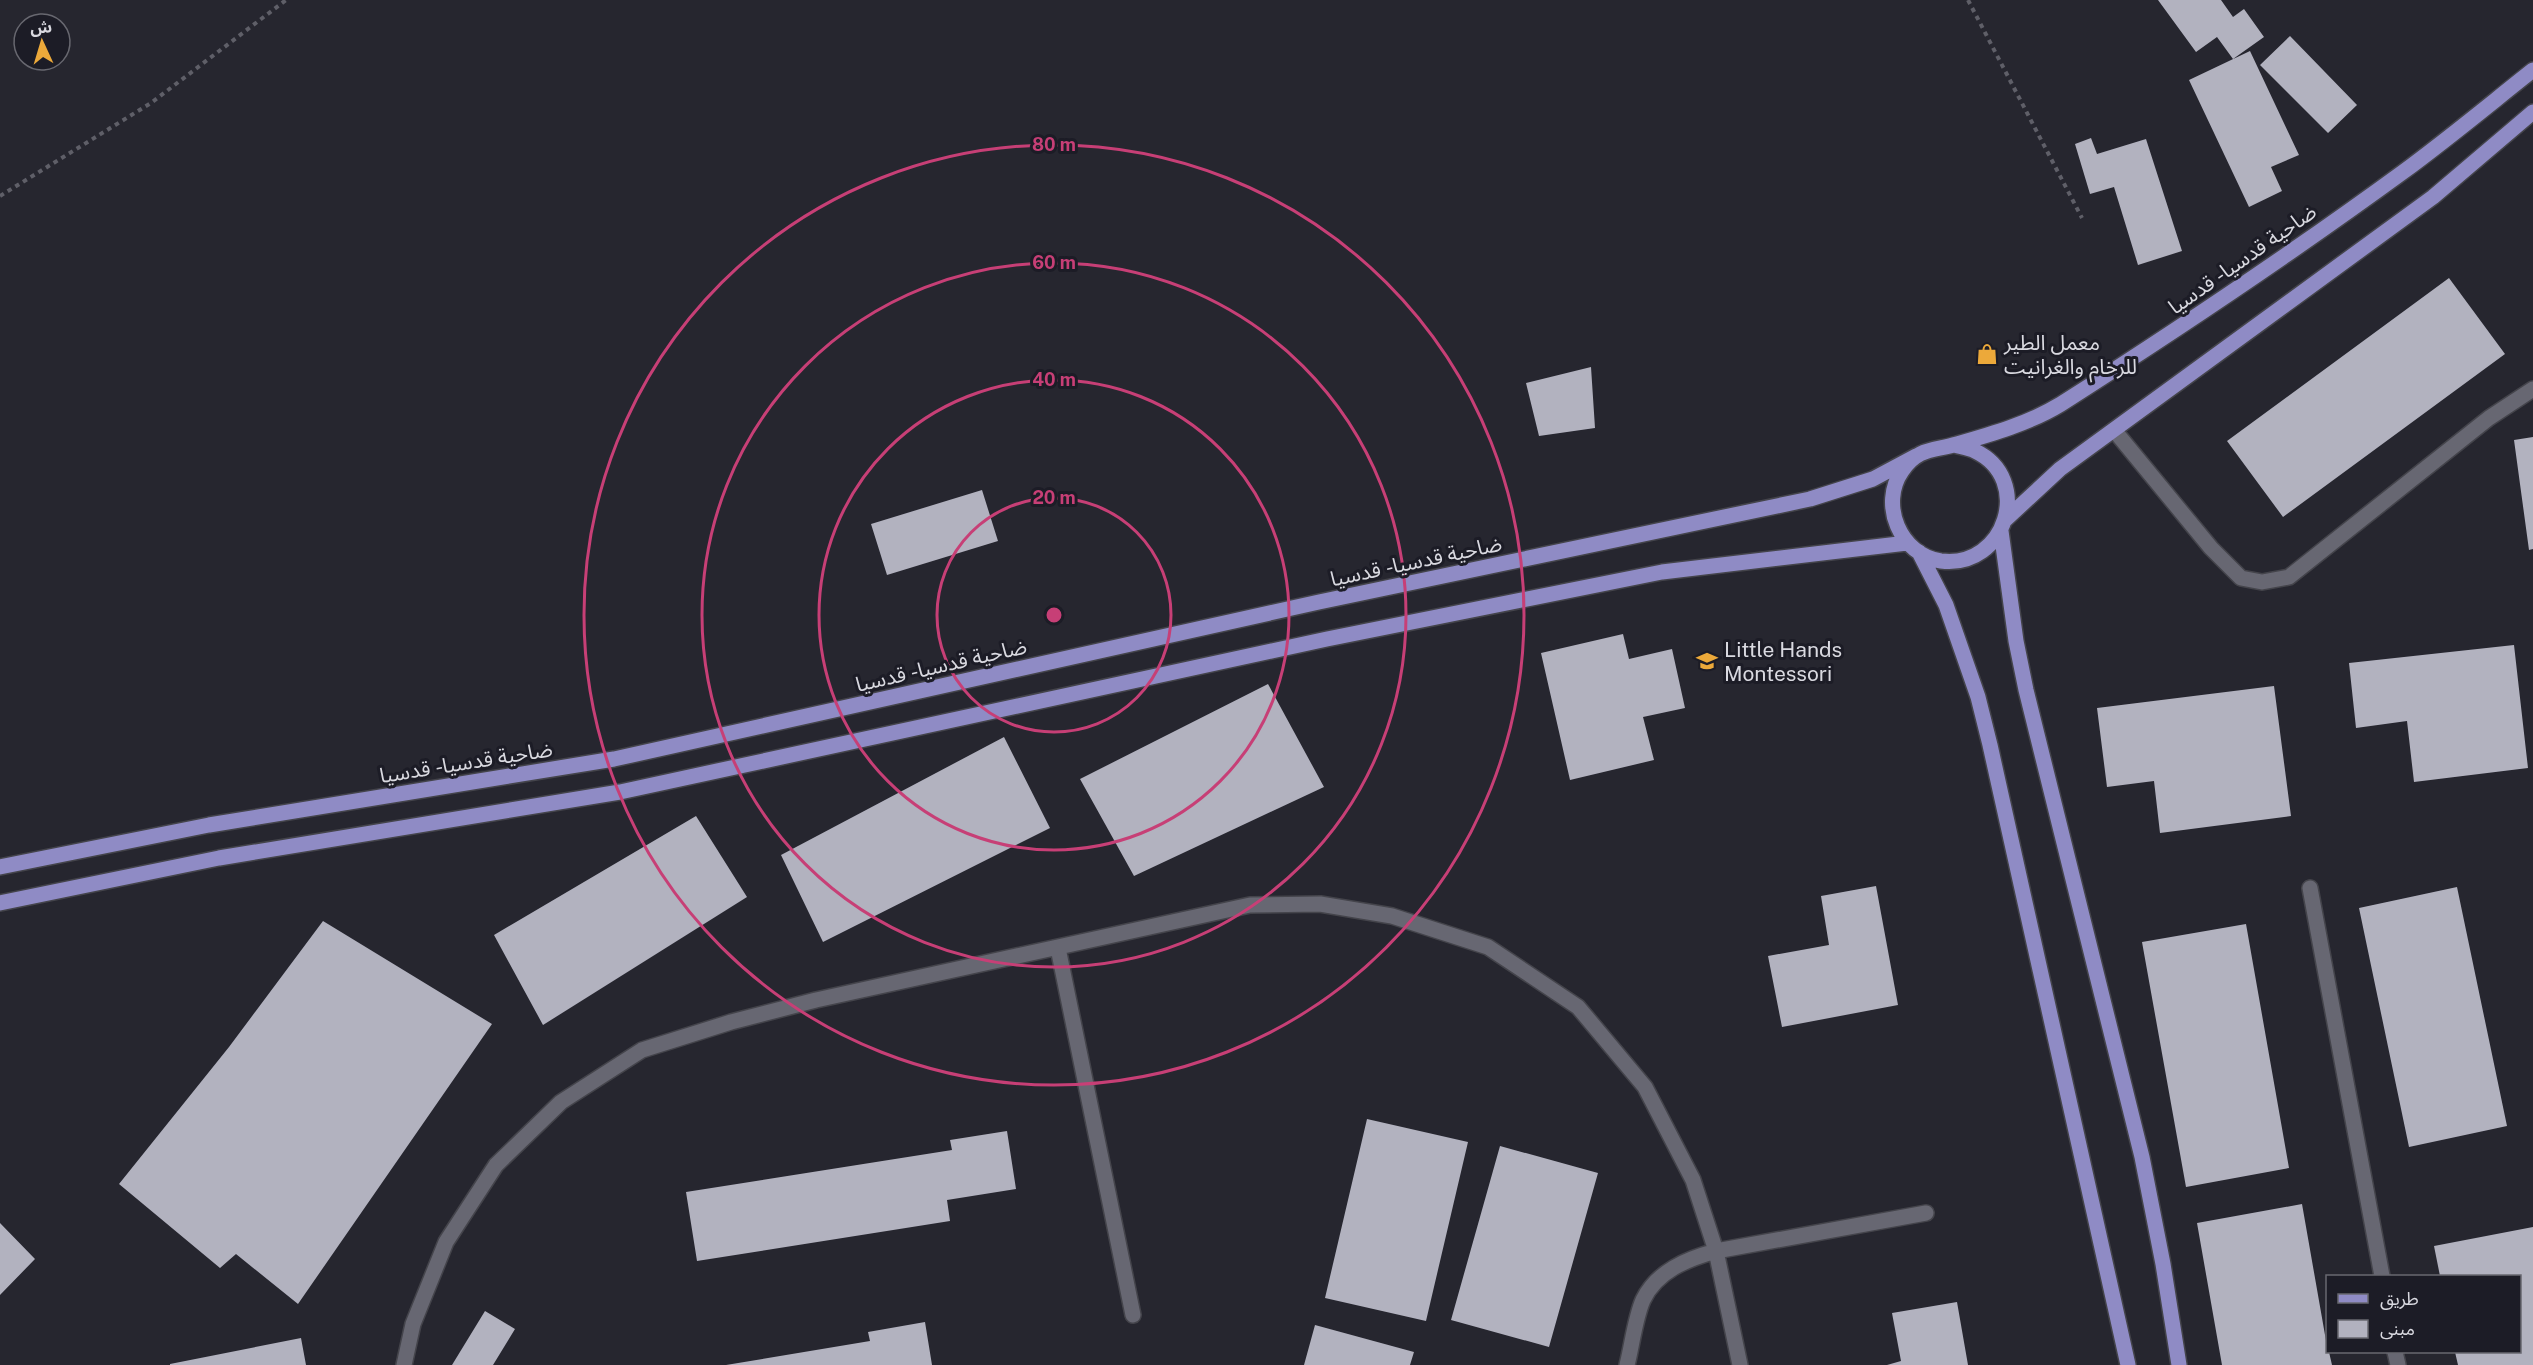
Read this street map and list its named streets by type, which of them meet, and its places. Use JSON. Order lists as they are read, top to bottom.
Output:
{
  "streets": {
    "main road": ["ضاحية قدسيا - قدسيا"]
  },
  "places": {
    "shop": ["معمل الطير للرخام والغرانيت"],
    "school or university": ["Little Hands Montessori"]
  },
  "legend": ["طريق", "مبنى"],
  "north": "top",
  "rings": [
    "80 m",
    "60 m",
    "40 m",
    "20 m"
  ]
}
